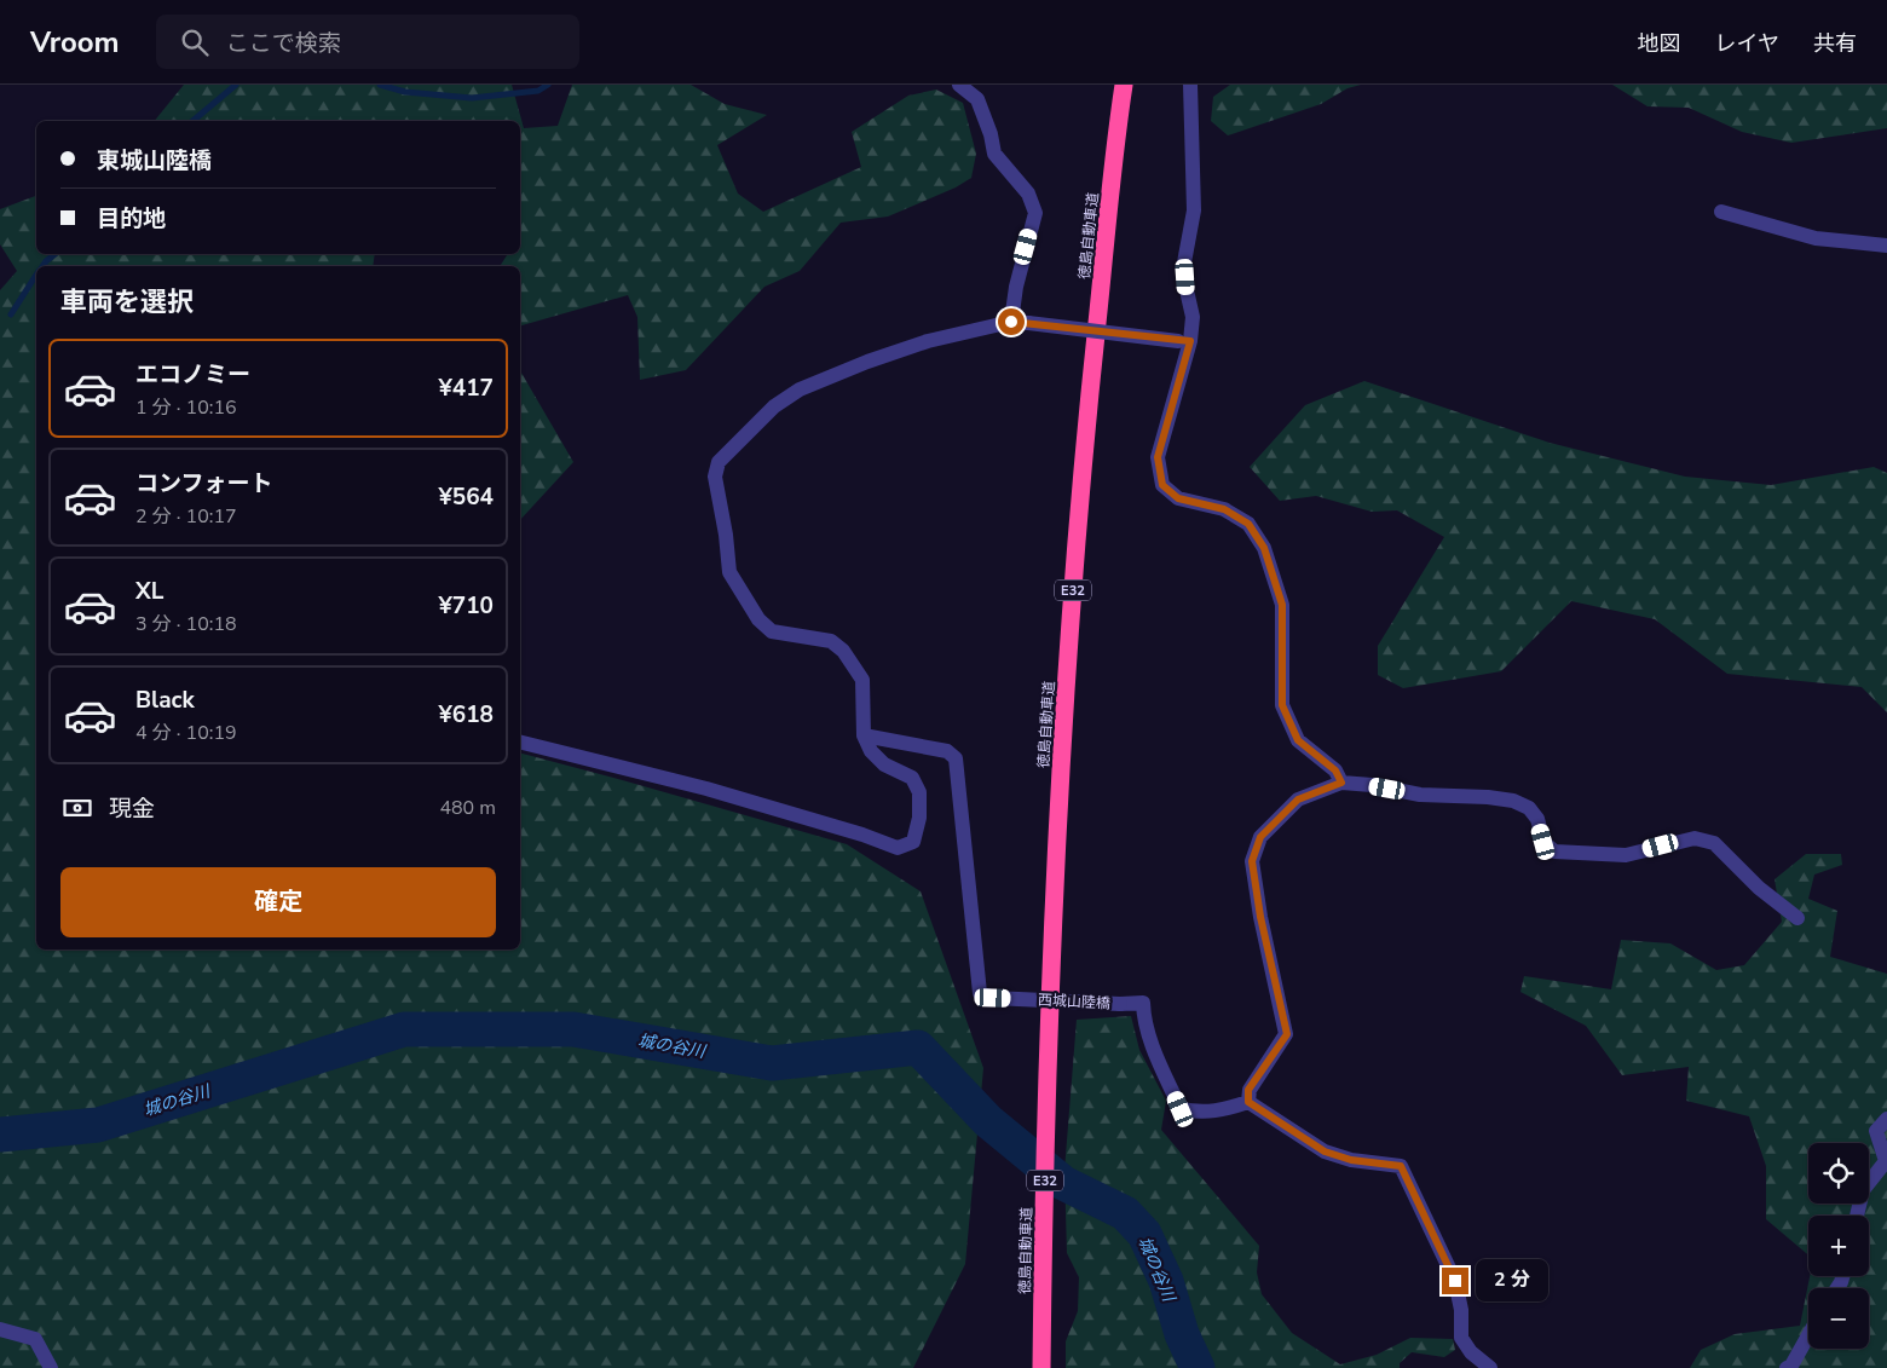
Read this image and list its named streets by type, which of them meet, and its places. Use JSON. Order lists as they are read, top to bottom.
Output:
{
  "streets": {
    "highway": ["徳島自動車道", "E32"],
    "street": ["西城山陸橋"]
  },
  "water": ["城の谷川"],
  "page": {
    "header": "Vroom",
    "search": "ここで検索",
    "nav": ["地図", "レイヤ", "共有"],
    "banner": ["東城山陸橋", "目的地"],
    "heading": "車両を選択",
    "list": [
      {
        "name": "エコノミー",
        "note": "1 分 · 10:16",
        "value": "¥417"
      },
      {
        "name": "コンフォート",
        "note": "2 分 · 10:17",
        "value": "¥564"
      },
      {
        "name": "XL",
        "note": "3 分 · 10:18",
        "value": "¥710"
      },
      {
        "name": "Black",
        "note": "4 分 · 10:19",
        "value": "¥618"
      }
    ],
    "pay": ["現金", "480 m"],
    "buttons": "確定",
    "map_buttons": ["+", "−"],
    "bubble": "2 分"
  }
}
